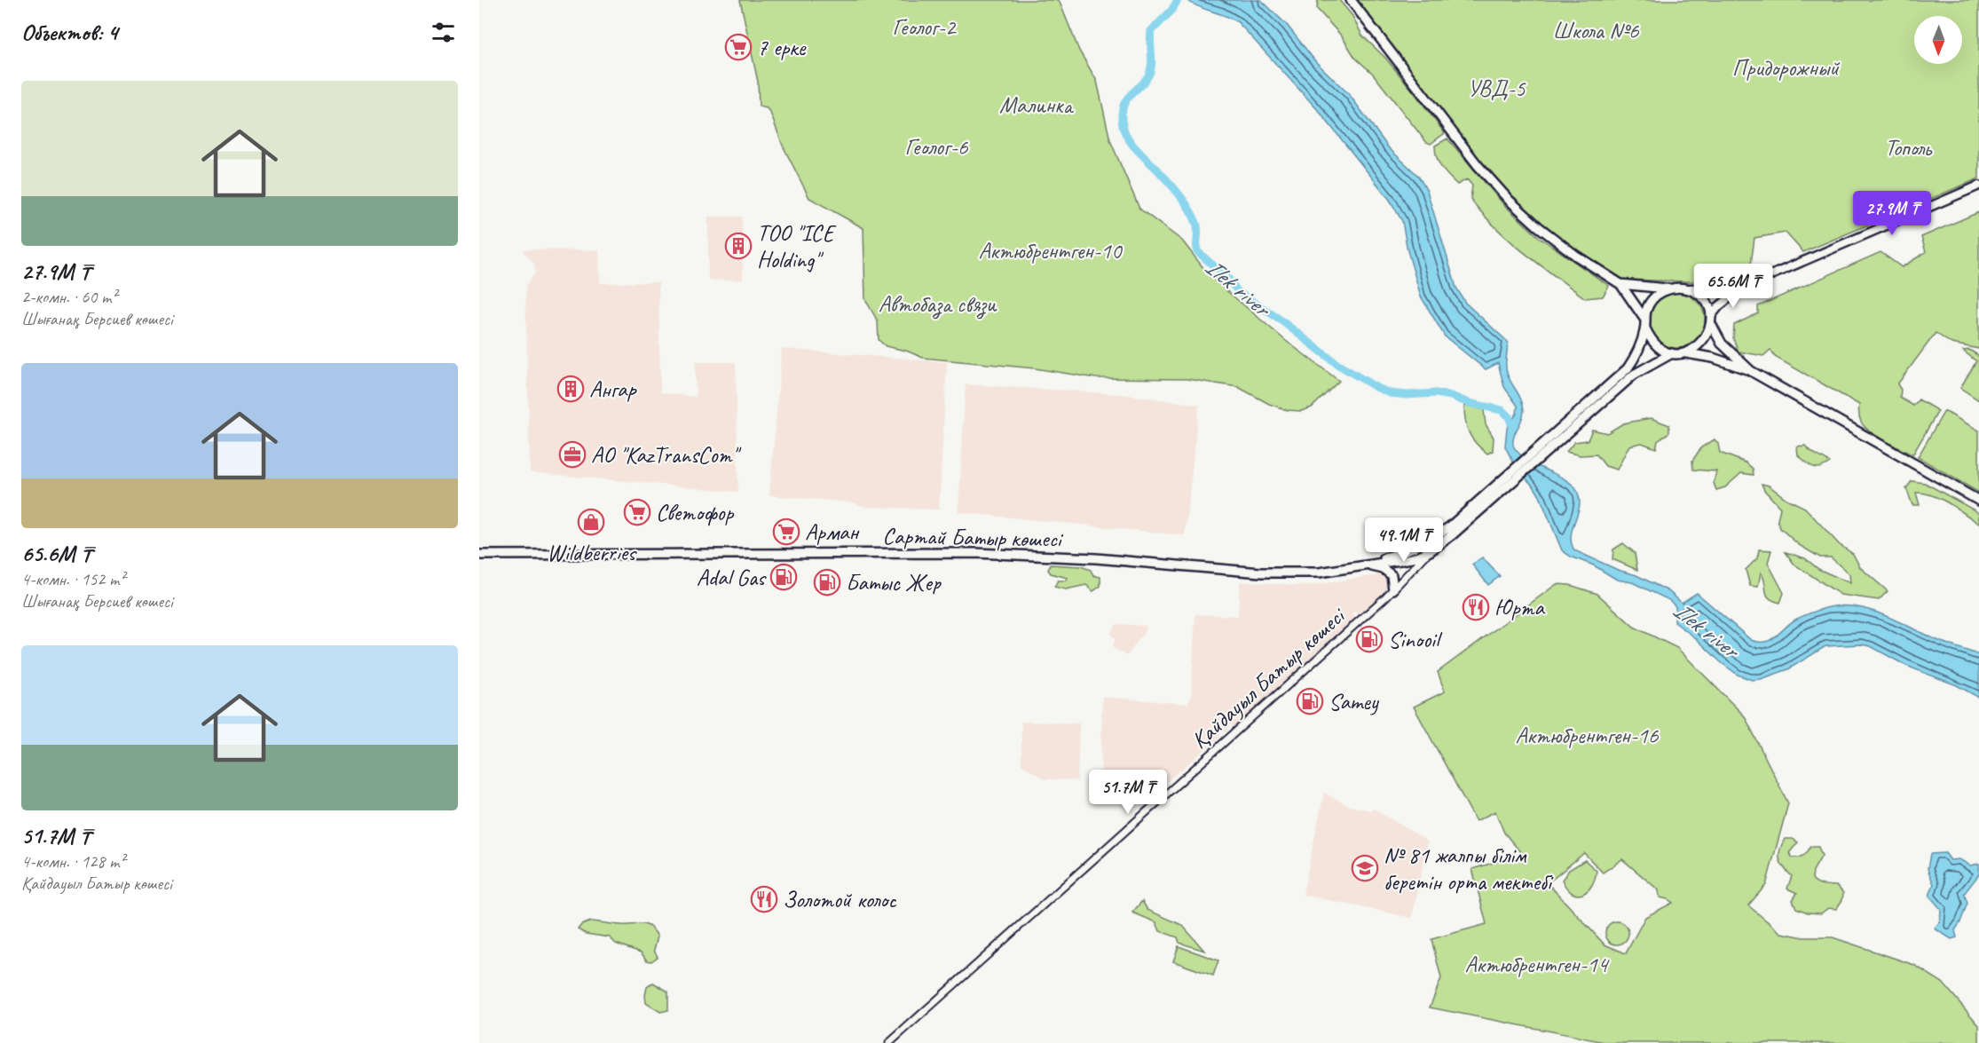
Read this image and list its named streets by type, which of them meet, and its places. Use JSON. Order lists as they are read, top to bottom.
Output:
{
  "streets": {
    "highway": ["Сартай Батыр көшесі"],
    "street": ["Қайдауыл Батыр көшесі"]
  },
  "water": ["Ilek river"],
  "parks": [
    "Геолог-2",
    "Школа №6",
    "Придорожный",
    "УВД-5",
    "Малинка",
    "Геолог-6",
    "Тополь",
    "Актюбрентген-10",
    "Автобаза связи",
    "Актюбрентген-16",
    "Актюбрентген-14"
  ],
  "places": {
    "supermarket": ["7 ерке", "Светофор", "Арман"],
    "building": ["ТОО \"ICE Holding\"", "Ангар"],
    "office": ["АО \"KazTransCom\""],
    "shop": ["Wildberries"],
    "fuel station": [
      "Adal Gas",
      "Батыс Жер",
      "Sinooil",
      "Samey"
    ],
    "restaurant": ["Юрта", "Золотой колос"],
    "school or university": ["№ 81 жалпы білім беретін орта мектебі"]
  },
  "north": "bottom",
  "page": {
    "heading": "Объектов: 4",
    "list": [
      {
        "name": "27.9M ₸",
        "note": "2-комн. · 60 m² · Шығанақ Берсиев көшесі"
      },
      {
        "name": "65.6M ₸",
        "note": "4-комн. · 152 m² · Шығанақ Берсиев көшесі"
      },
      {
        "name": "51.7M ₸",
        "note": "4-комн. · 128 m² · Қайдауыл Батыр көшесі"
      }
    ],
    "price": [
      "27.9M ₸",
      "65.6M ₸",
      "49.1M ₸",
      "51.7M ₸"
    ]
  }
}
